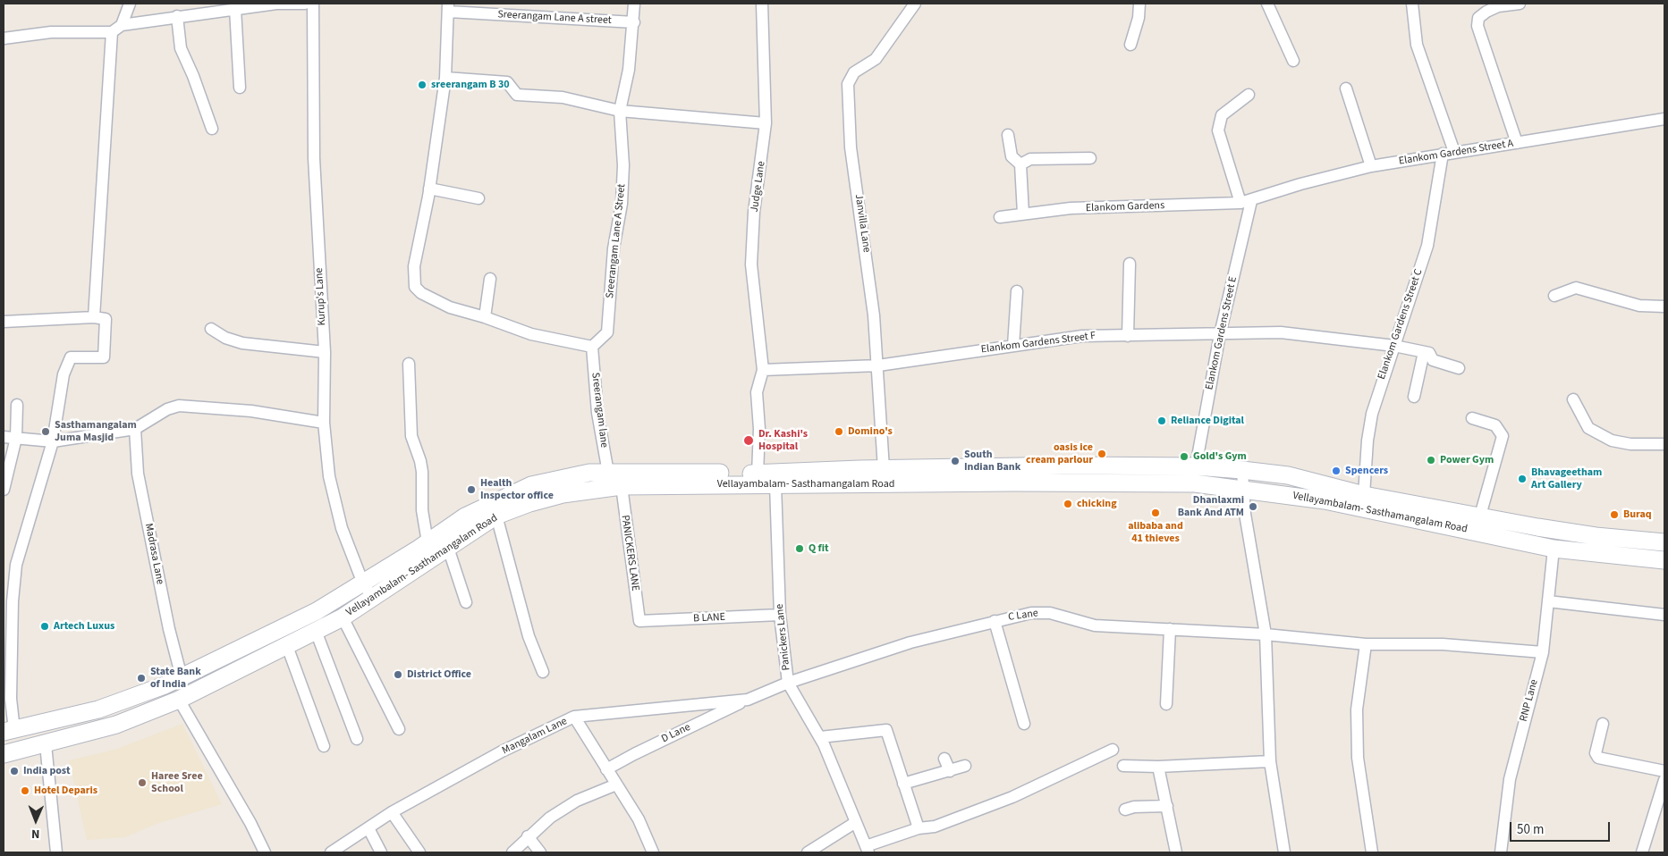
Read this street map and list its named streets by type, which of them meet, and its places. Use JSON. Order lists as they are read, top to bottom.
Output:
{
  "streets": {
    "main road": ["Vellayambalam- Sasthamangalam Road"],
    "street": [
      "Sreerangam Lane A street",
      "Elankom Gardens Street A",
      "Judge Lane",
      "Elankom Gardens",
      "Janvilla Lane",
      "Sreerangam Lane A Street",
      "Kurup's Lane",
      "Elankom Gardens Street C",
      "Elankom Gardens Street E",
      "Elankom Gardens Street F",
      "Sreerangam lane",
      "PANICKERS LANE",
      "Madrasa Lane",
      "C Lane",
      "B LANE",
      "Panickers Lane",
      "RNP Lane",
      "D Lane",
      "Mangalam Lane"
    ]
  },
  "crossings": [
    ["Sreerangam Lane A street", "Sreerangam Lane A Street"],
    ["Elankom Gardens Street A", "Elankom Gardens"],
    ["Elankom Gardens Street A", "Elankom Gardens Street C"],
    ["Elankom Gardens Street A", "Elankom Gardens Street E"],
    ["Judge Lane", "Elankom Gardens Street F"],
    ["Elankom Gardens", "Elankom Gardens Street E"],
    ["Janvilla Lane", "Elankom Gardens Street F"],
    ["Janvilla Lane", "Vellayambalam- Sasthamangalam Road"],
    ["Sreerangam Lane A Street", "Sreerangam lane"],
    ["Kurup's Lane", "Vellayambalam- Sasthamangalam Road"],
    ["Elankom Gardens Street C", "Elankom Gardens Street F"],
    ["Elankom Gardens Street C", "Vellayambalam- Sasthamangalam Road"],
    ["Elankom Gardens Street E", "Elankom Gardens Street F"],
    ["Elankom Gardens Street E", "Vellayambalam- Sasthamangalam Road"],
    ["Sreerangam lane", "Vellayambalam- Sasthamangalam Road"],
    ["Vellayambalam- Sasthamangalam Road", "PANICKERS LANE"],
    ["Vellayambalam- Sasthamangalam Road", "Madrasa Lane"],
    ["Vellayambalam- Sasthamangalam Road", "Panickers Lane"],
    ["Vellayambalam- Sasthamangalam Road", "RNP Lane"],
    ["PANICKERS LANE", "B LANE"],
    ["C Lane", "Panickers Lane"],
    ["C Lane", "RNP Lane"],
    ["C Lane", "Mangalam Lane"],
    ["B LANE", "Panickers Lane"],
    ["Panickers Lane", "Mangalam Lane"],
    ["D Lane", "Mangalam Lane"]
  ],
  "places": [
    "sreerangam B 30",
    "Reliance Digital",
    "Sasthamangalam Juma Masjid",
    "Domino's",
    "Dr. Kashi's Hospital",
    "oasis ice cream parlour",
    "Gold's Gym",
    "Power Gym",
    "South Indian Bank",
    "Spencers",
    "Bhavageetham Art Gallery",
    "Health Inspector office",
    "chicking",
    "Dhanlaxmi Bank And ATM",
    "alibaba and 41 thieves",
    "Buraq",
    "Q fit",
    "Artech Luxus",
    "District Office",
    "State Bank of India",
    "India post",
    "Haree Sree School",
    "Hotel Deparis"
  ],
  "scale_bar": "50 m",
  "north": "bottom"
}
